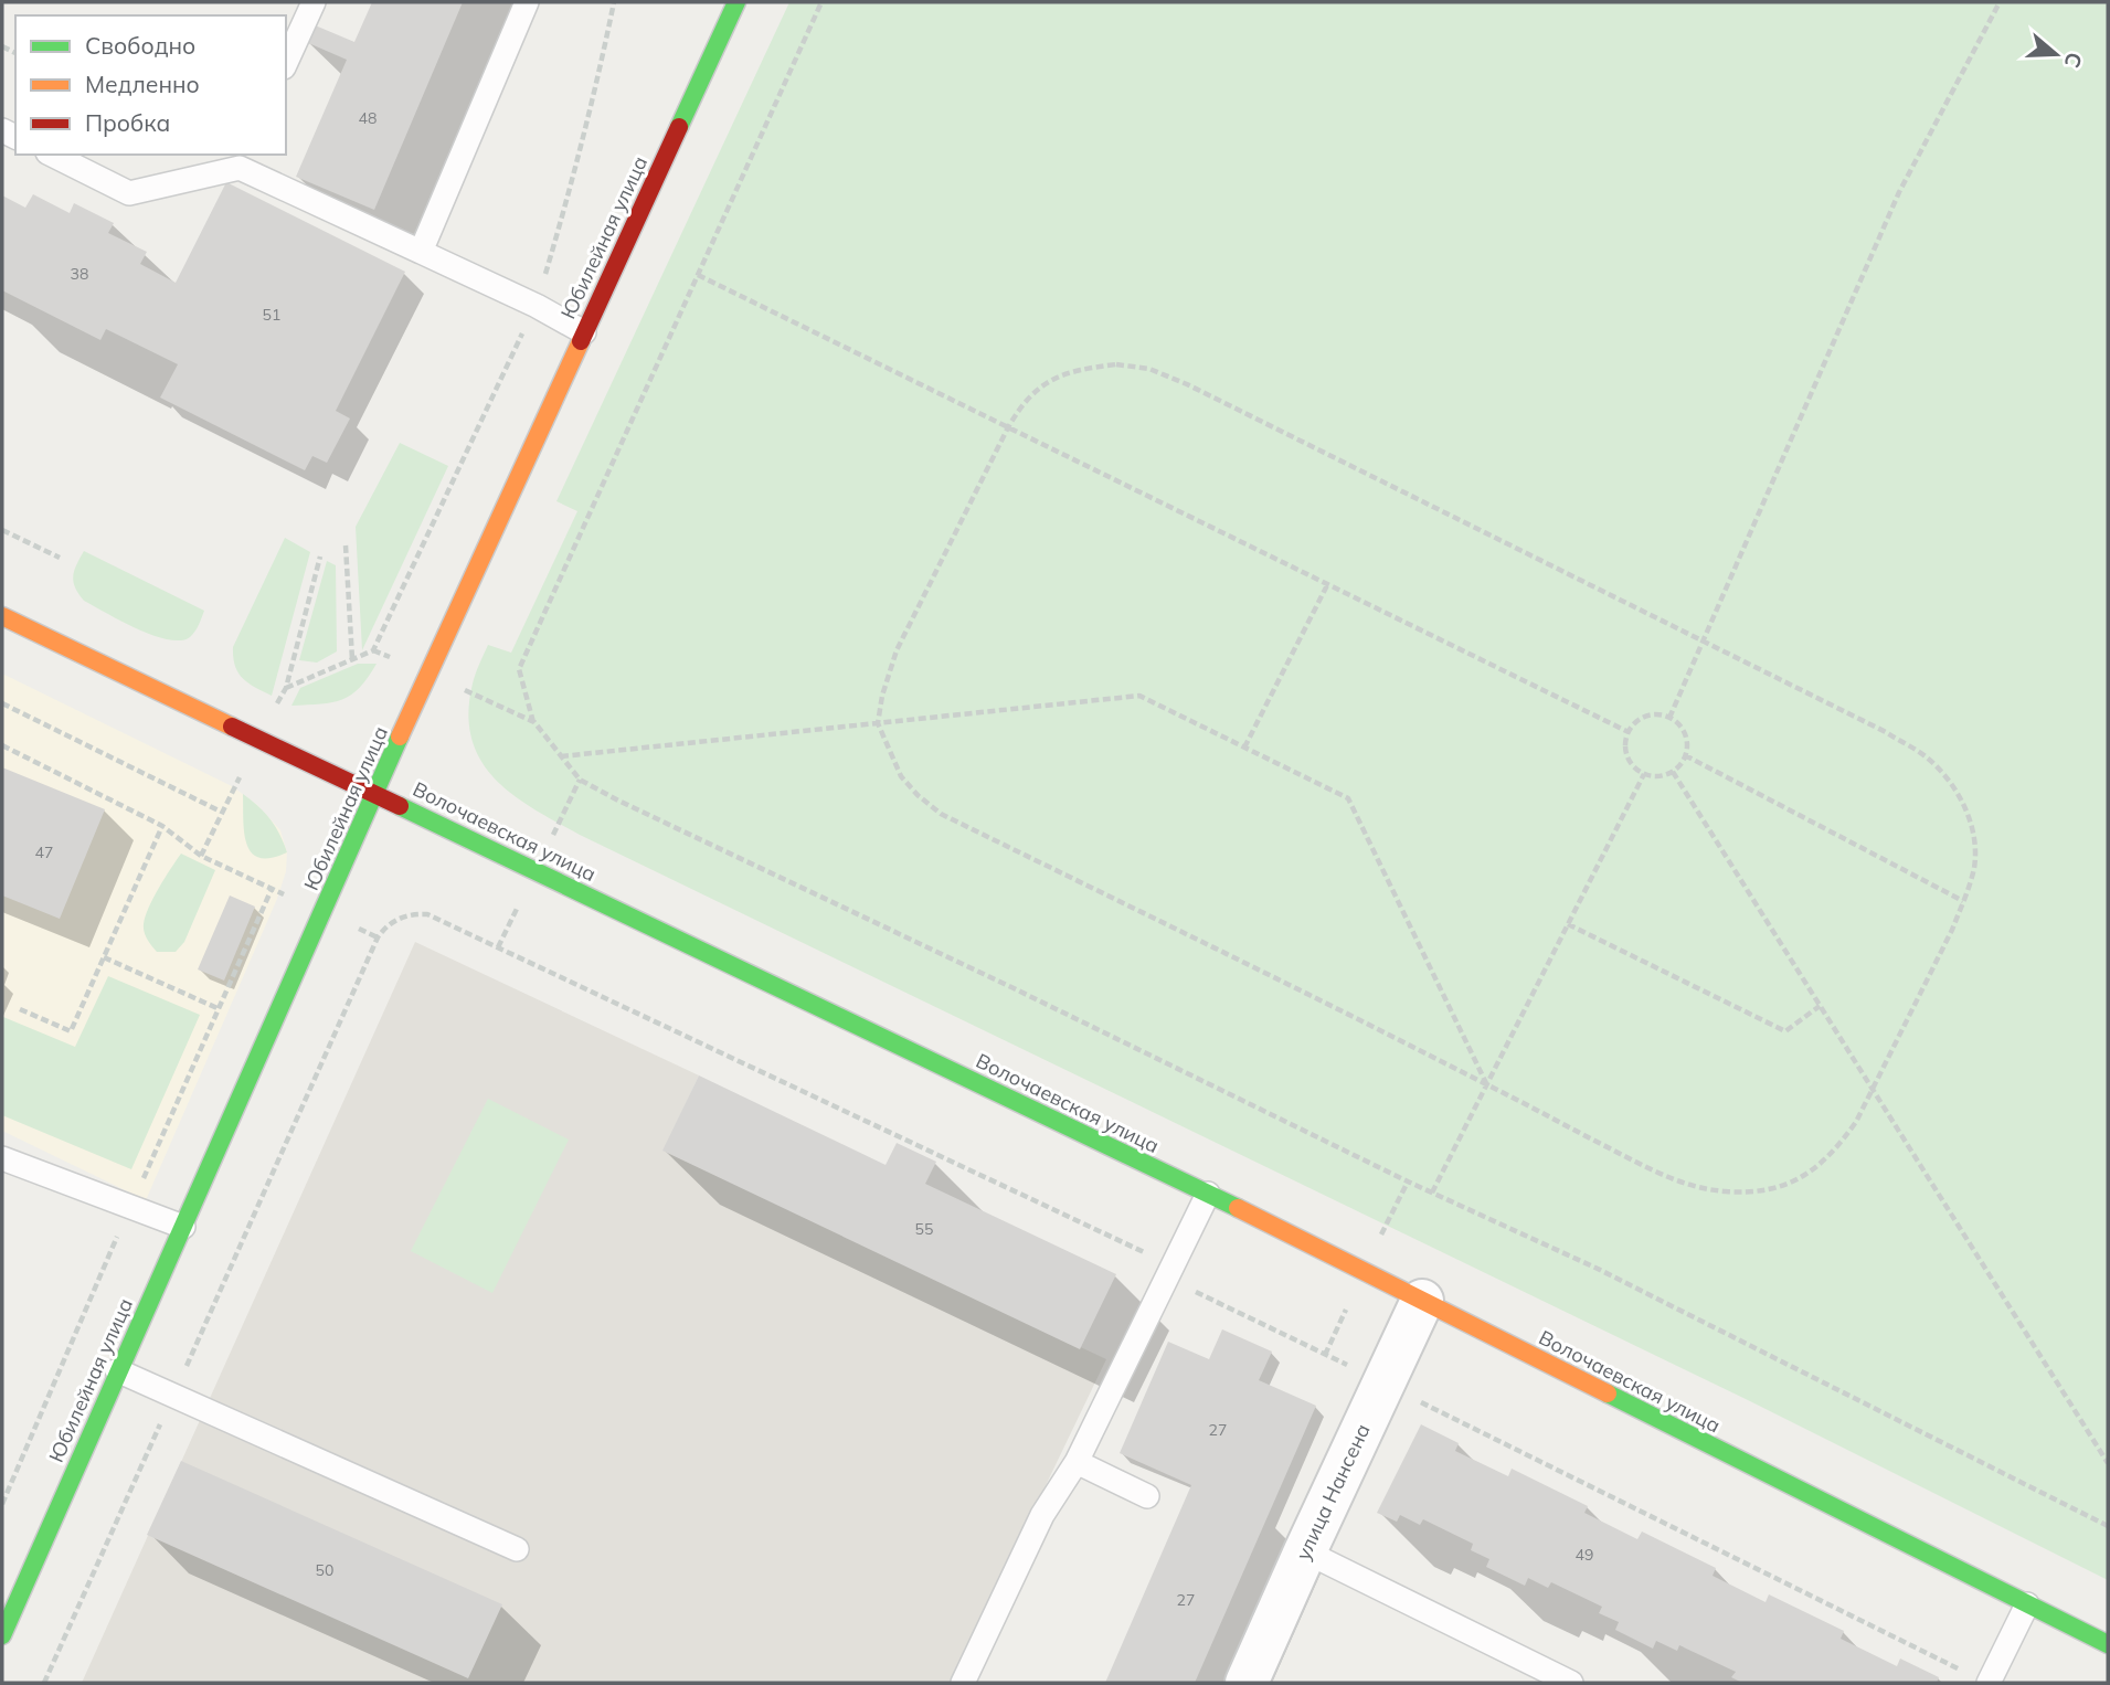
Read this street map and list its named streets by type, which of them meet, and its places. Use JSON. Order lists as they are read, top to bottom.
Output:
{
  "streets": {
    "street": ["Юбилейная улица", "Волочаевская улица", "улица Нансена"]
  },
  "crossings": [
    ["Юбилейная улица", "Волочаевская улица"],
    ["Волочаевская улица", "улица Нансена"]
  ],
  "house_numbers": [
    "48",
    "38",
    "51",
    "47",
    "55",
    "27",
    "49",
    "50",
    "27"
  ],
  "legend": ["Свободно", "Медленно", "Пробка"],
  "north": "right"
}
